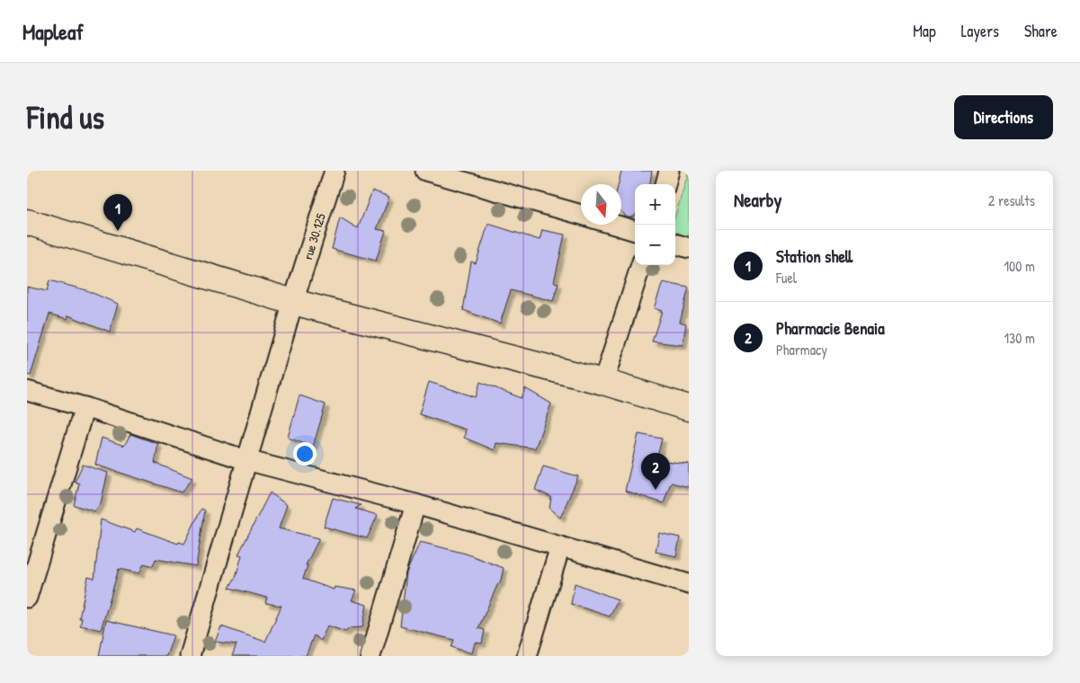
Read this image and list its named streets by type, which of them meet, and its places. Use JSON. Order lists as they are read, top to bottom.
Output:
{
  "streets": {
    "street": ["rue 30.125"]
  },
  "north": "bottom",
  "page": {
    "header": "Mapleaf",
    "nav": ["Map", "Layers", "Share"],
    "buttons": "Directions",
    "title": "Find us",
    "heading": ["Nearby", "2 results"],
    "map_buttons": ["+", "−"],
    "pins": ["1", "2"],
    "list": [
      {
        "mark": "1",
        "name": "Station shell",
        "note": "Fuel",
        "value": "100 m"
      },
      {
        "mark": "2",
        "name": "Pharmacie Benaia",
        "note": "Pharmacy",
        "value": "130 m"
      }
    ]
  }
}
